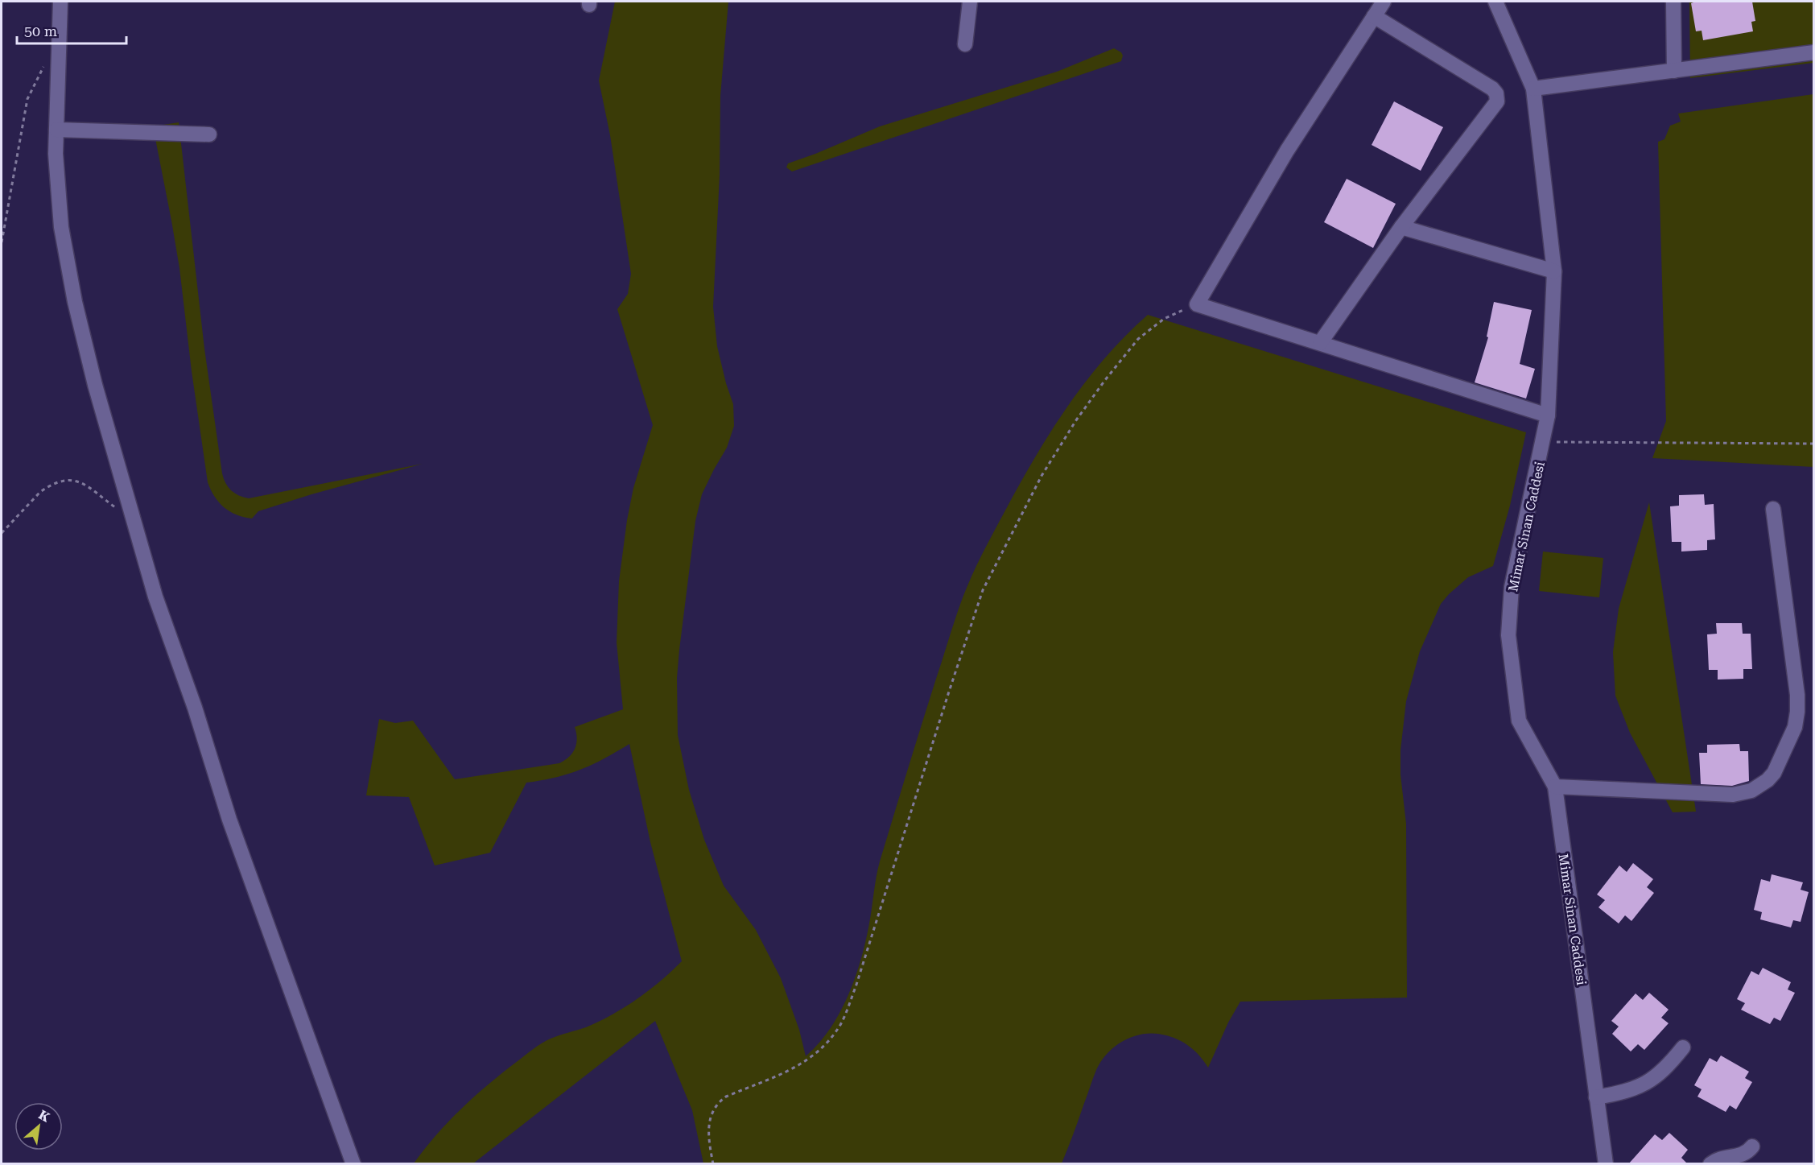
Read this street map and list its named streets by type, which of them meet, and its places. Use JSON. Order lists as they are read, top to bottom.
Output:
{
  "streets": {
    "street": ["Mimar Sinan Caddesi"]
  },
  "scale_bar": "50 m",
  "north": "top right"
}
